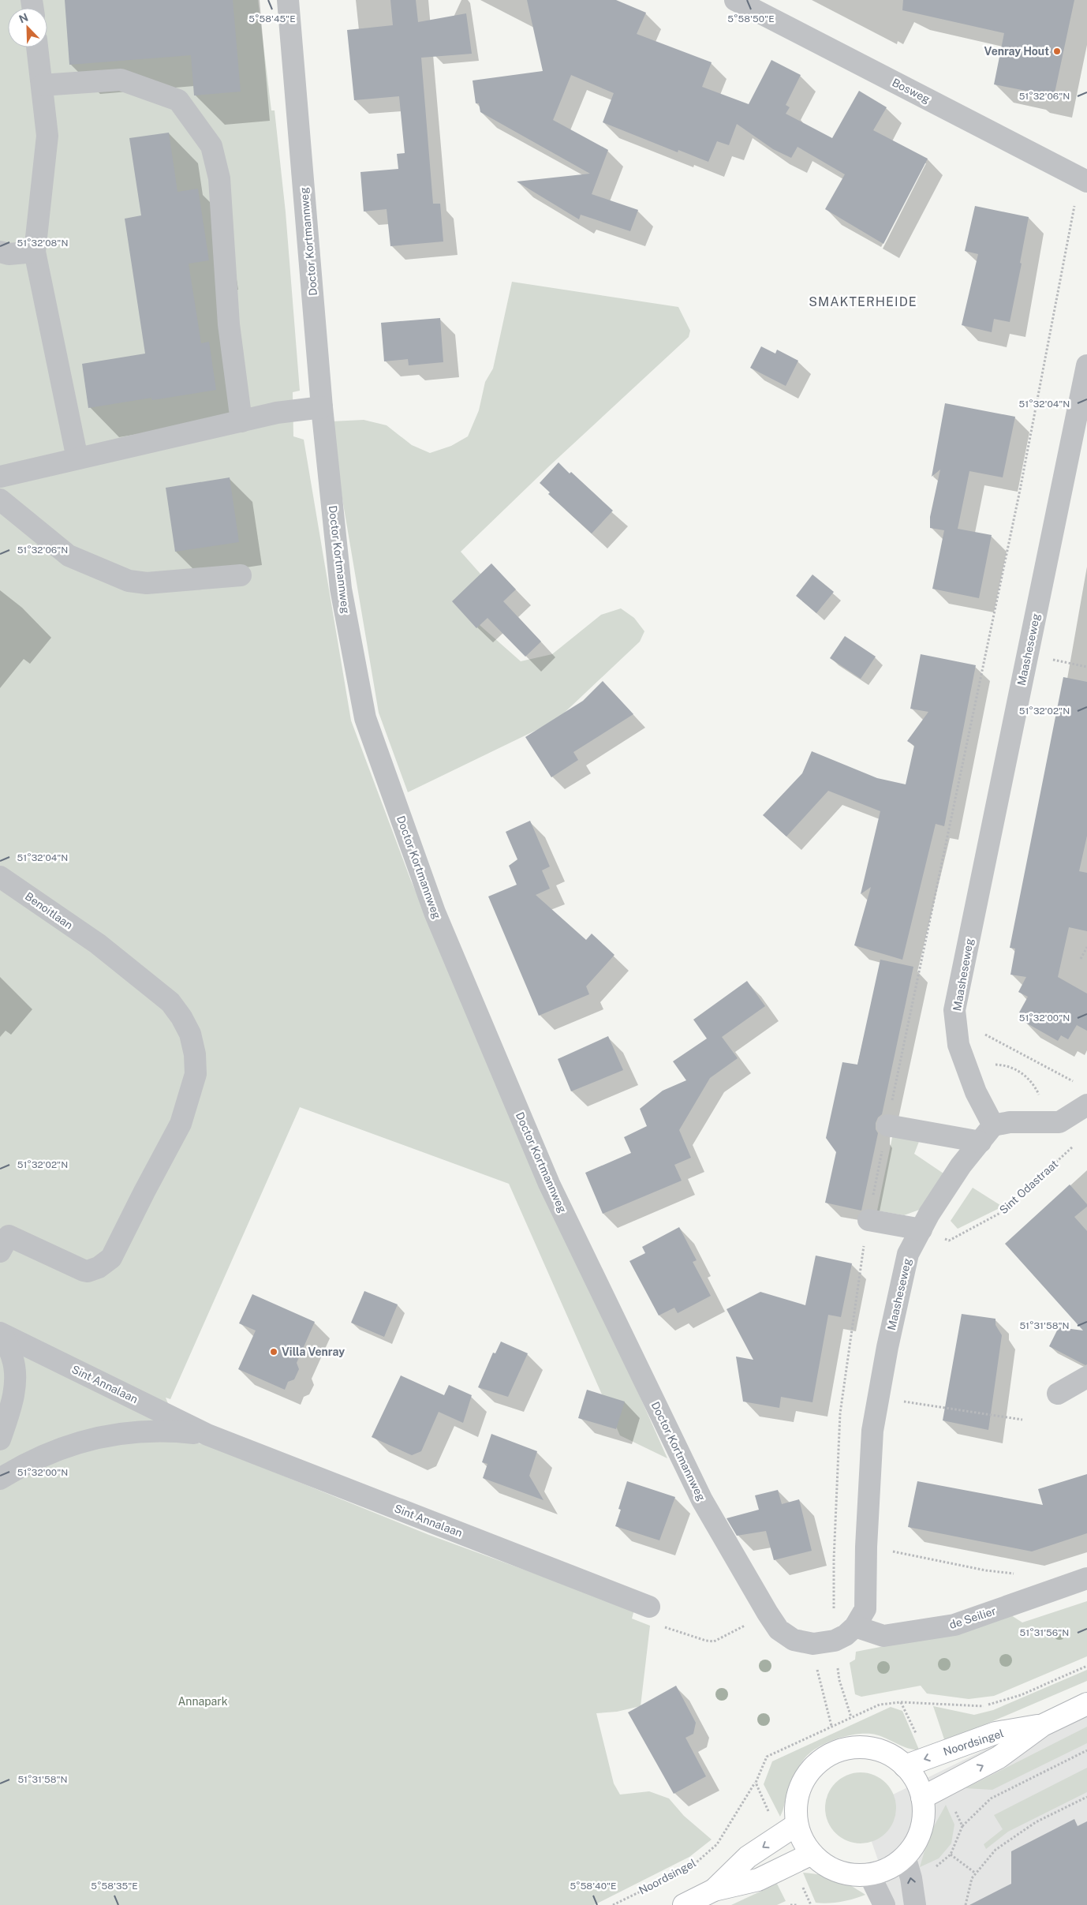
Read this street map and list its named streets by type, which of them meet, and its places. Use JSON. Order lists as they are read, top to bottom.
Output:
{
  "streets": {
    "main road": ["Noordsingel"],
    "street": [
      "Bosweg",
      "Doctor Kortmannweg",
      "Maasheseweg",
      "Benoitlaan",
      "Sint Annalaan",
      "de Seilier"
    ],
    "path": ["Sint Odastraat"]
  },
  "crossings": [
    ["Doctor Kortmannweg", "Maasheseweg"],
    ["Maasheseweg", "Sint Odastraat"],
    ["Maasheseweg", "de Seilier"]
  ],
  "districts": ["SMAKTERHEIDE"],
  "parks": ["Annapark"],
  "places": ["Venray Hout", "Villa Venray"],
  "north": "top left",
  "coordinates": [
    "5°58'45\"E",
    "5°58'50\"E",
    "51°32'06\"N",
    "51°32'08\"N",
    "51°32'04\"N",
    "51°32'02\"N",
    "51°32'00\"N",
    "51°31'58\"N",
    "51°31'56\"N",
    "5°58'35\"E",
    "5°58'40\"E"
  ]
}
